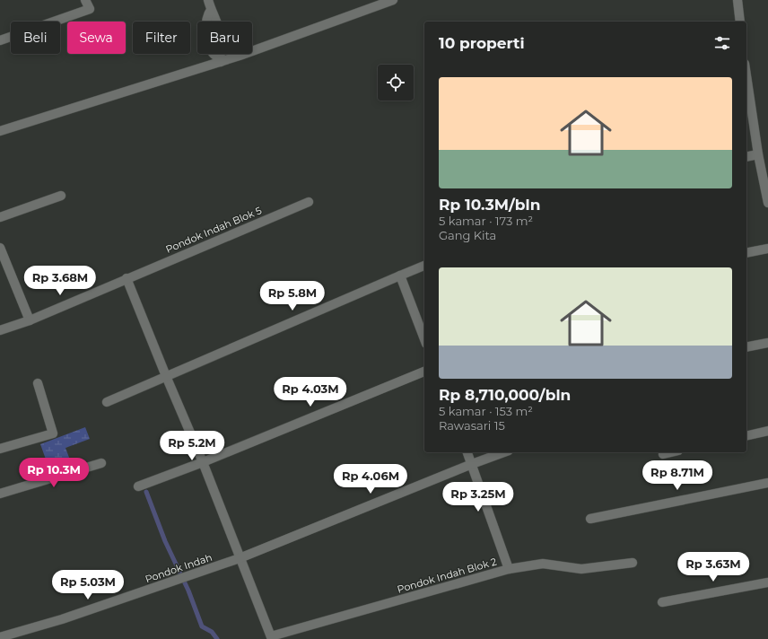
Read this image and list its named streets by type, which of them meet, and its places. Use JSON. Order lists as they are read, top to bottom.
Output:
{
  "streets": {
    "street": ["Pondok Indah Blok 5", "Pondok Indah", "Pondok Indah Blok 2"]
  },
  "page": {
    "chip": [
      "Beli",
      "Sewa",
      "Filter",
      "Baru"
    ],
    "heading": "10 properti",
    "list": [
      {
        "name": "Rp 10.3M/bln",
        "note": "5 kamar · 173 m² · Gang Kita"
      },
      {
        "name": "Rp 8,710,000/bln",
        "note": "5 kamar · 153 m² · Rawasari 15"
      }
    ],
    "price": [
      "Rp 3.68M",
      "Rp 5.8M",
      "Rp 4.03M",
      "Rp 5.2M",
      "Rp 10.3M",
      "Rp 8.71M",
      "Rp 4.06M",
      "Rp 3.25M",
      "Rp 3.63M",
      "Rp 5.03M"
    ]
  }
}
